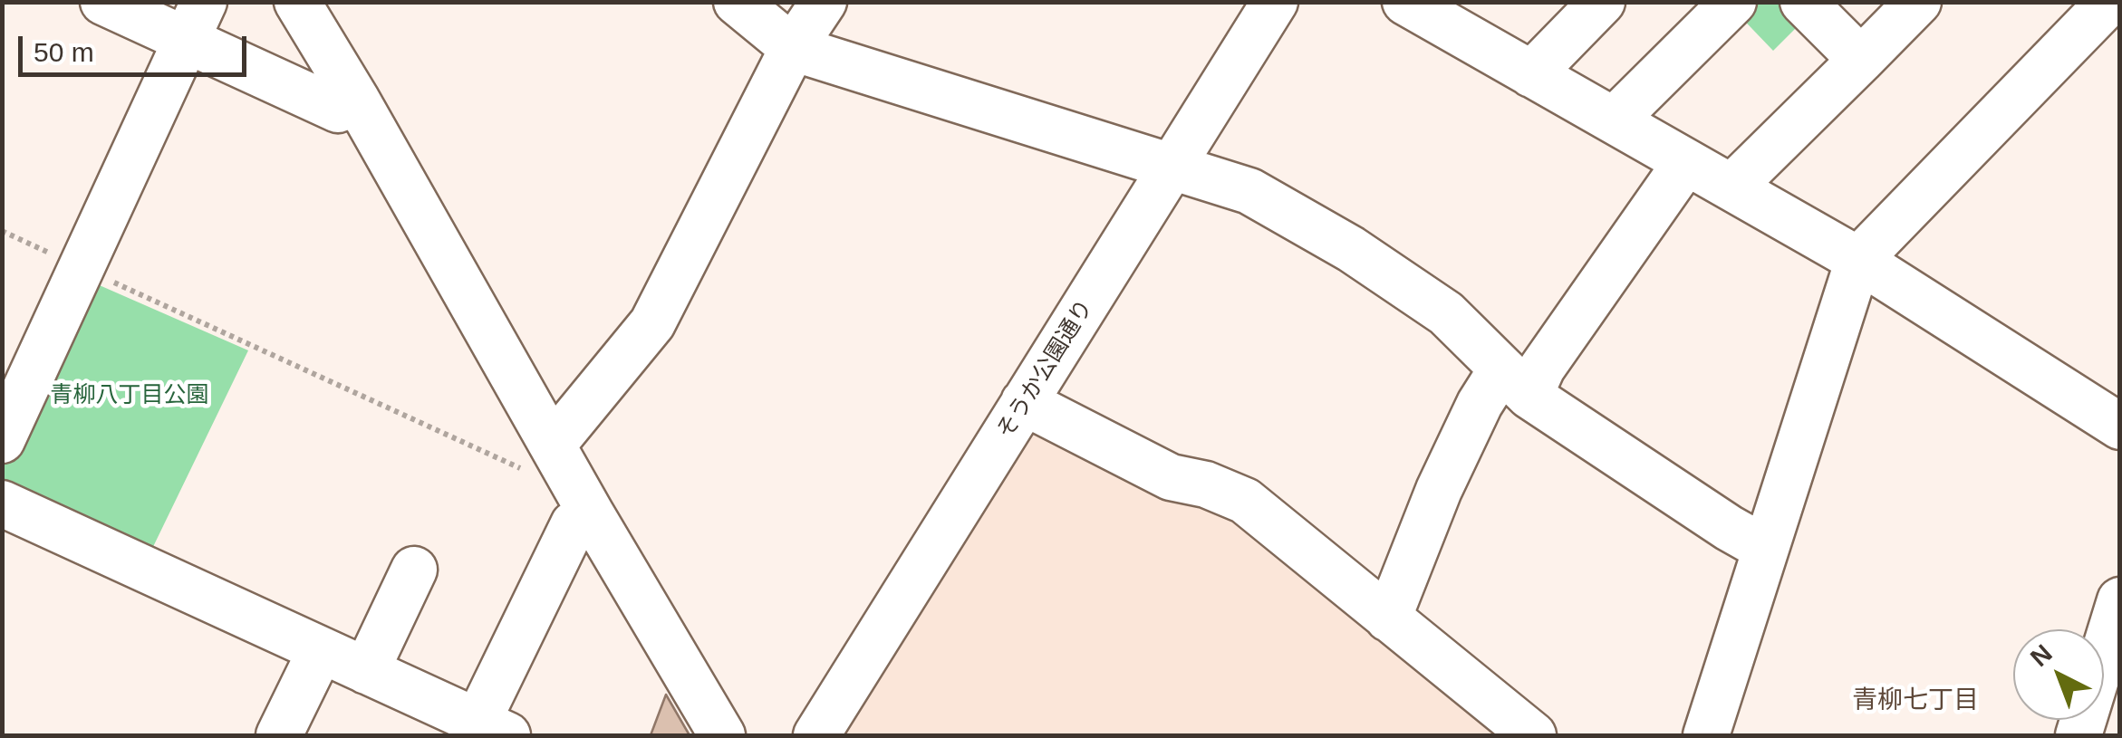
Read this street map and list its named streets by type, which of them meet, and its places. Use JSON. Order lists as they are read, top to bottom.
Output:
{
  "streets": {
    "street": ["そうか公園通り"]
  },
  "districts": ["青柳七丁目"],
  "parks": ["青柳八丁目公園"],
  "scale_bar": "50 m",
  "north": "top left"
}
